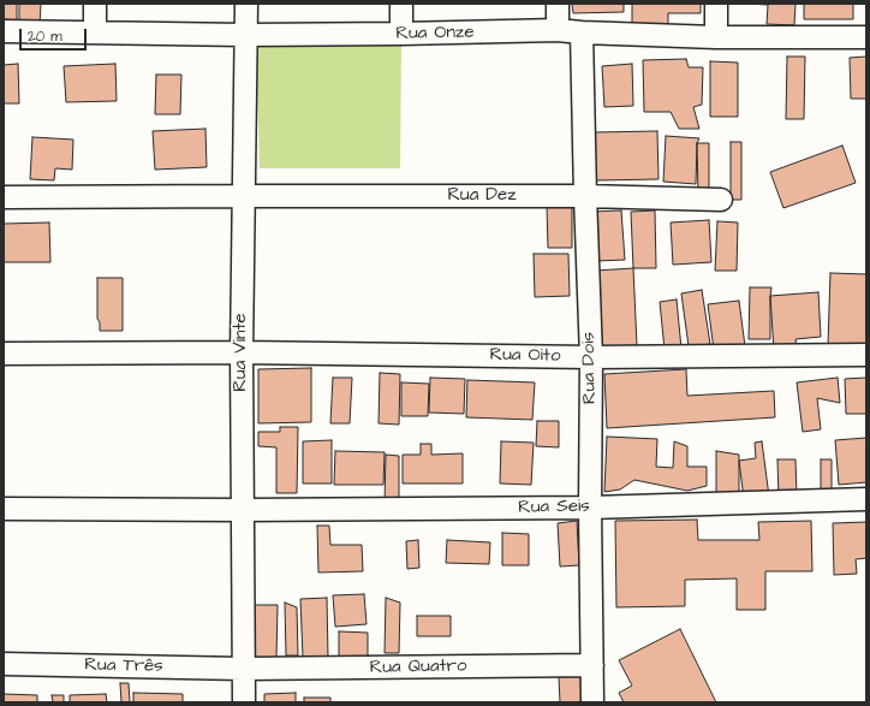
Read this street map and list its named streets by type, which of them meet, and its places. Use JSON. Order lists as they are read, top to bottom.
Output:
{
  "streets": {
    "street": [
      "Rua Onze",
      "Rua Dez",
      "Rua Vinte",
      "Rua Oito",
      "Rua Dois",
      "Rua Seis",
      "Rua Três",
      "Rua Quatro"
    ]
  },
  "crossings": [
    ["Rua Onze", "Rua Vinte"],
    ["Rua Onze", "Rua Dois"],
    ["Rua Dez", "Rua Vinte"],
    ["Rua Dez", "Rua Dois"],
    ["Rua Vinte", "Rua Oito"],
    ["Rua Vinte", "Rua Seis"],
    ["Rua Vinte", "Rua Três"],
    ["Rua Vinte", "Rua Quatro"],
    ["Rua Oito", "Rua Dois"],
    ["Rua Dois", "Rua Seis"],
    ["Rua Dois", "Rua Quatro"],
    ["Rua Três", "Rua Quatro"]
  ],
  "scale_bar": "20 m"
}
